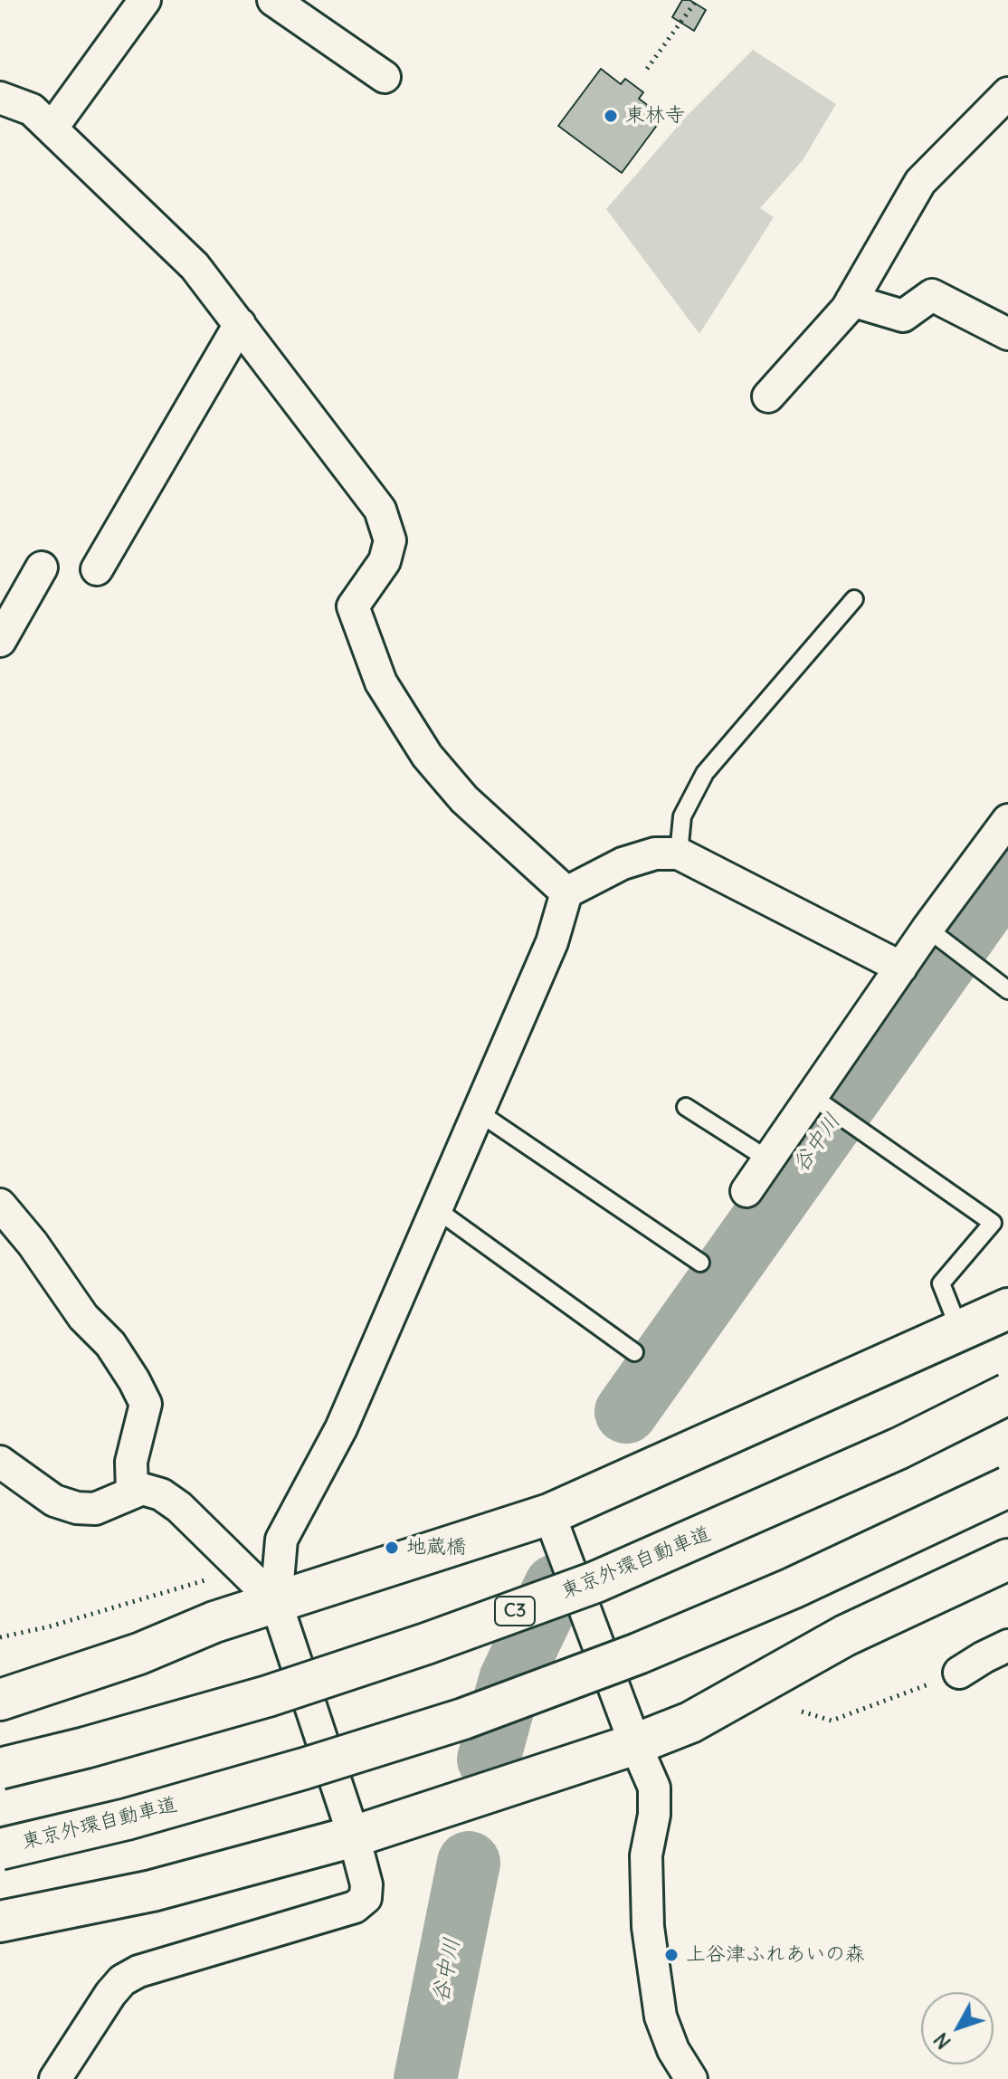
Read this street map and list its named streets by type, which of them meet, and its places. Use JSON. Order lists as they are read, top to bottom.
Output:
{
  "streets": {
    "main road": ["東京外環自動車道", "C3"]
  },
  "water": ["谷中川"],
  "places": ["東林寺", "地蔵橋", "上谷津ふれあいの森"],
  "north": "bottom left"
}
